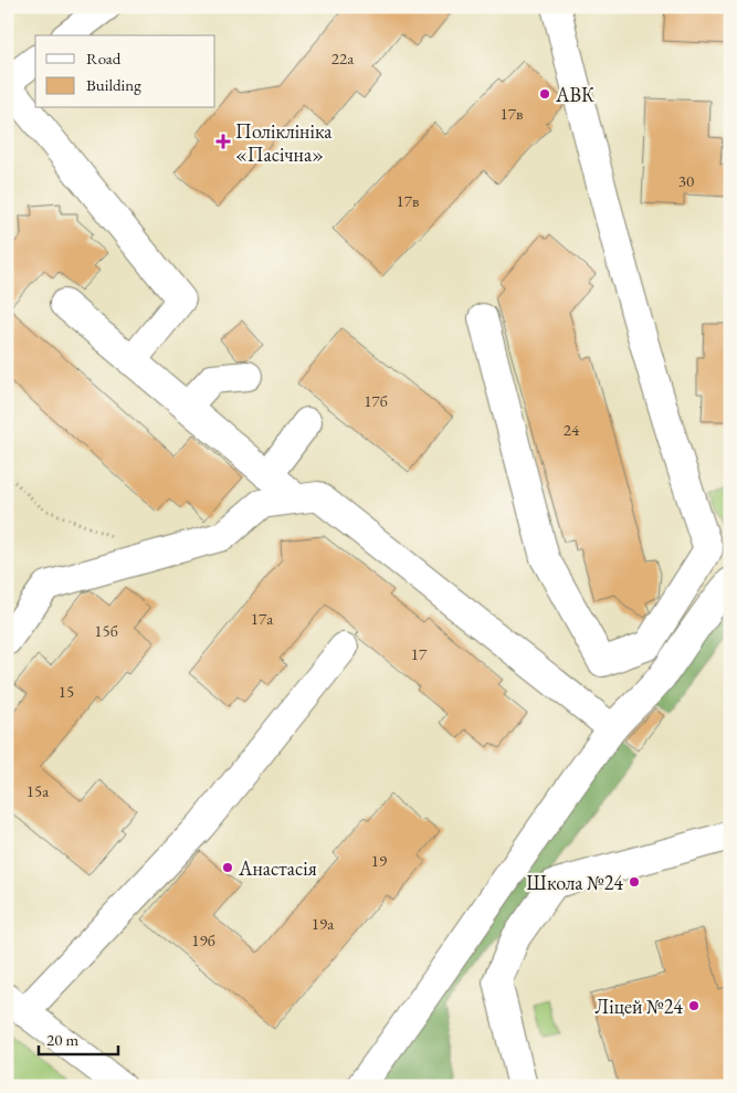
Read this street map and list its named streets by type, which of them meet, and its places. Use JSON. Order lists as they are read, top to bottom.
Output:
{
  "places": {
    "other": [
      "АВК",
      "Анастасія",
      "Школа №24",
      "Ліцей №24"
    ],
    "health": ["Поліклініка «Пасічна»"]
  },
  "house_numbers": [
    "22а",
    "17в",
    "30",
    "17в",
    "17б",
    "24",
    "17а",
    "15б",
    "17",
    "15",
    "15а",
    "19",
    "19а",
    "19б"
  ],
  "legend": ["Road", "Building"],
  "scale_bar": "20 m"
}
